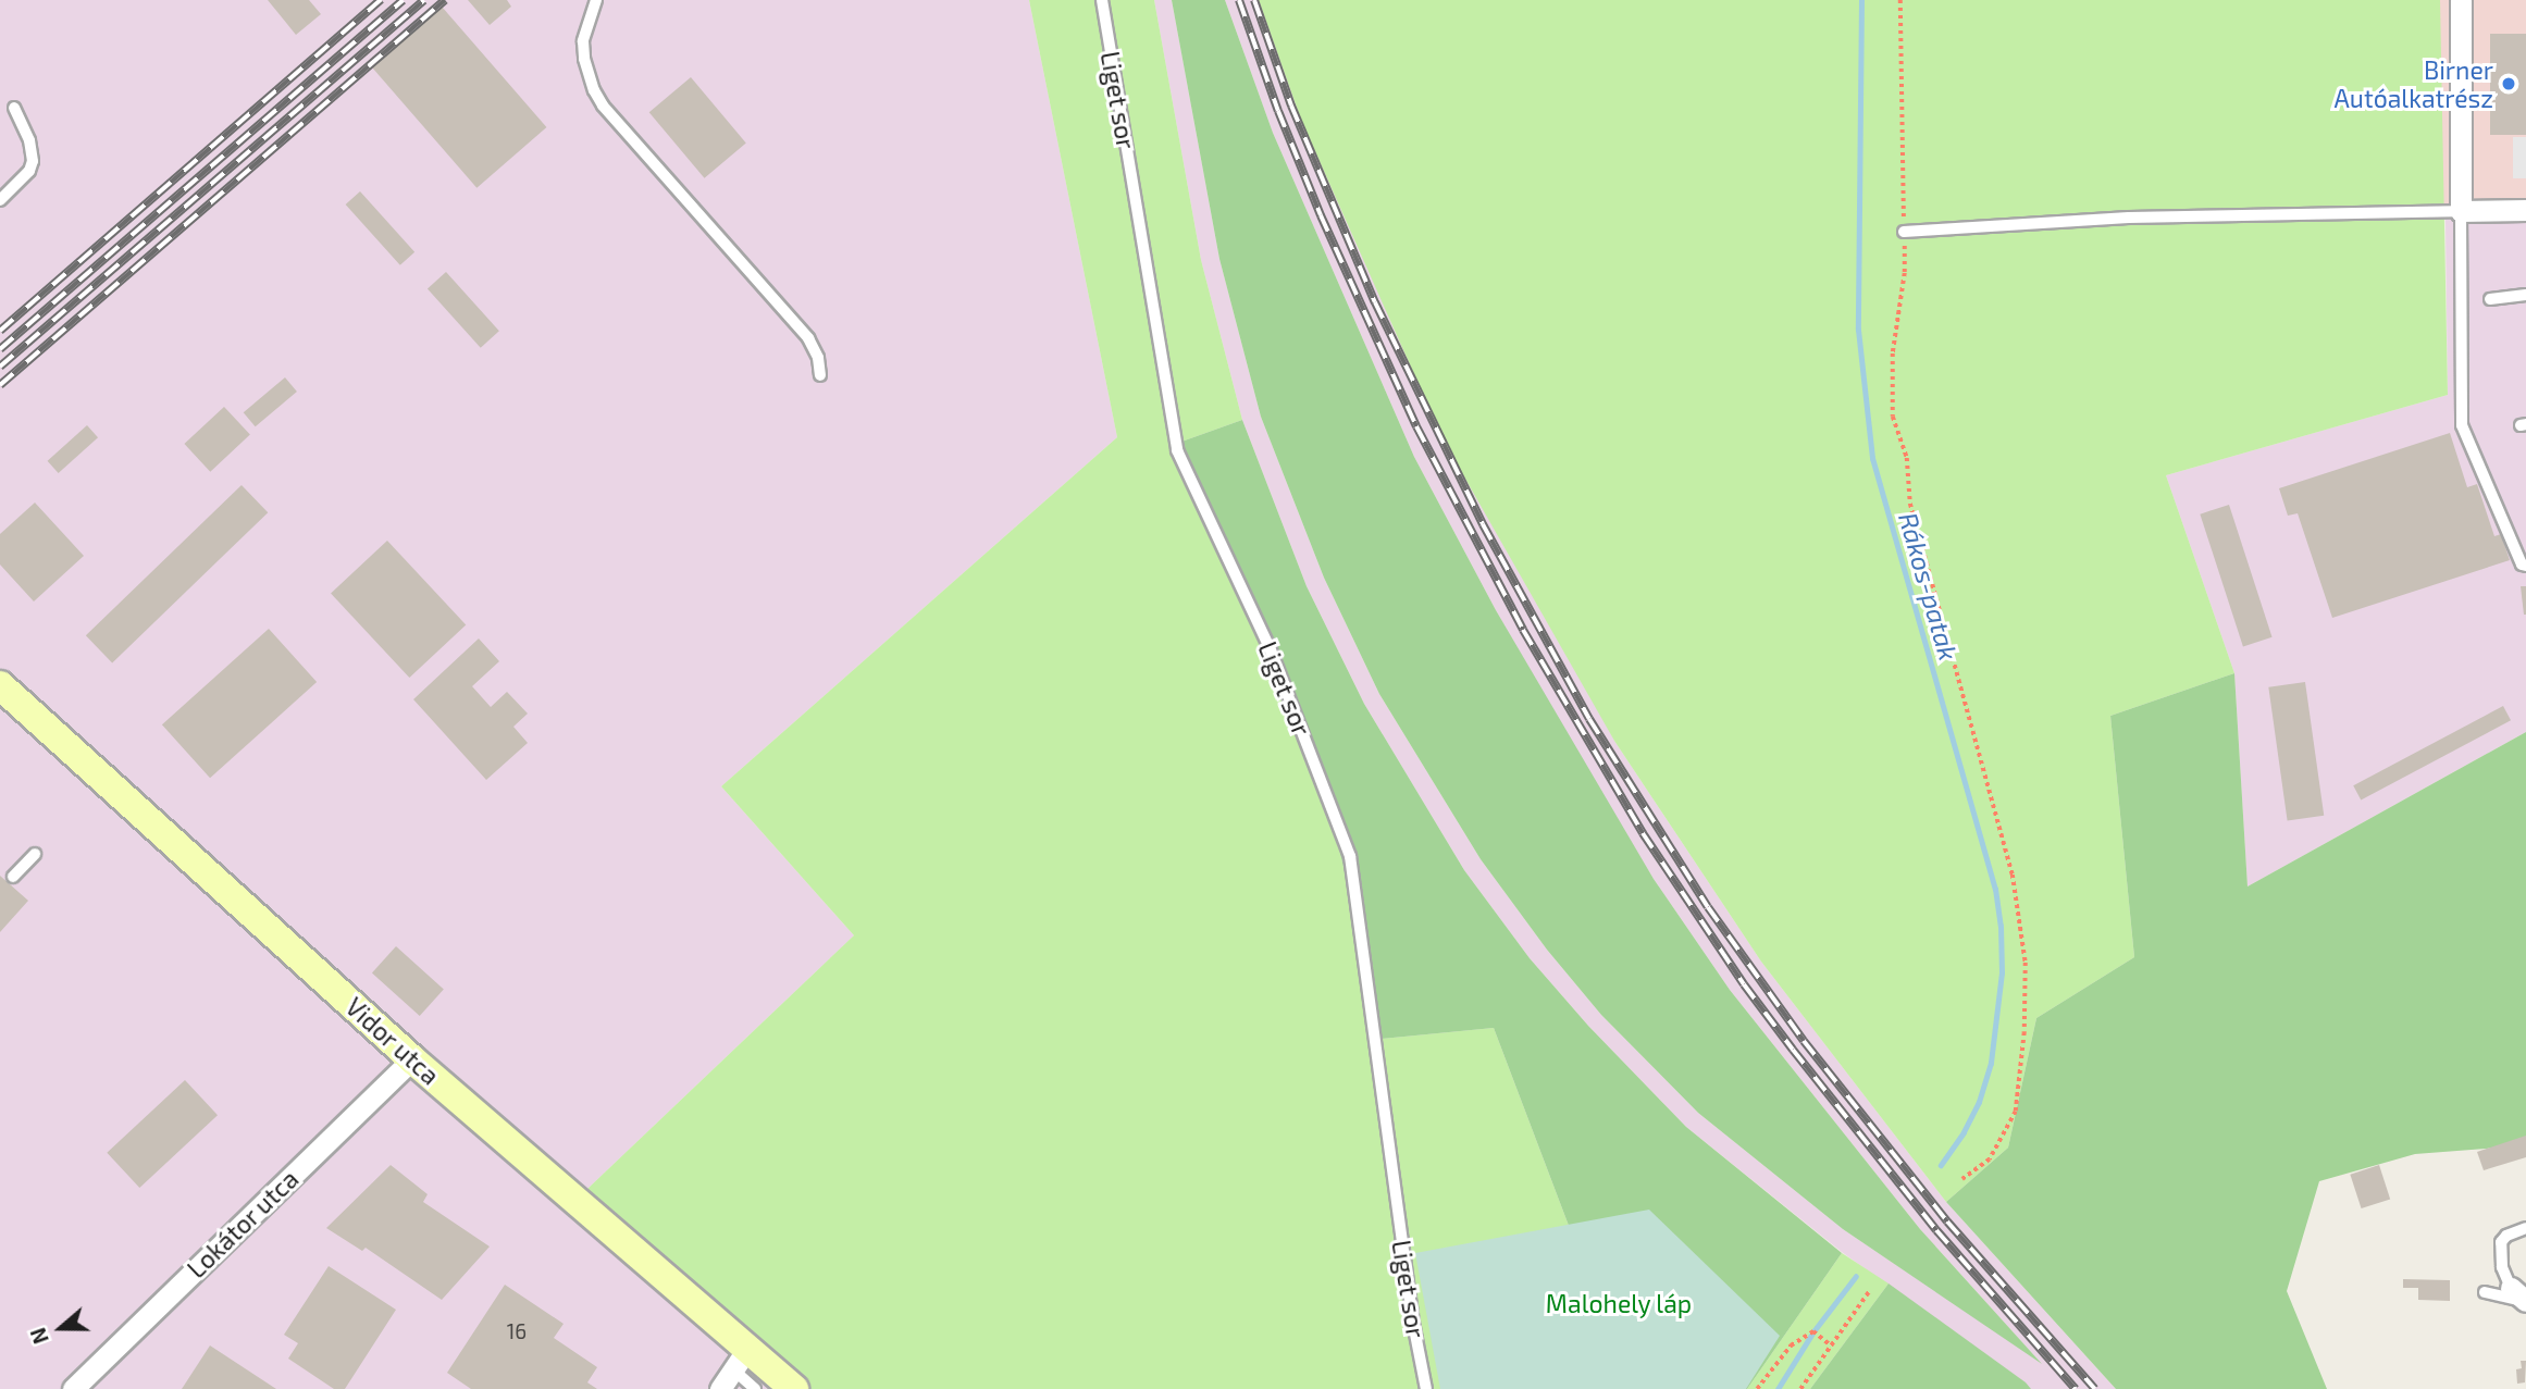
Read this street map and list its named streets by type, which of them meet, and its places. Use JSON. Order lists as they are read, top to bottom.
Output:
{
  "streets": {
    "street": ["Vidor utca", "Lokátor utca"],
    "lane": ["Liget sor"]
  },
  "crossings": [
    ["Vidor utca", "Lokátor utca"]
  ],
  "water": ["Rákos-patak"],
  "parks": ["Malohely láp"],
  "places": ["Birner Autóalkatrész"],
  "house_numbers": ["16"],
  "north": "left"
}
